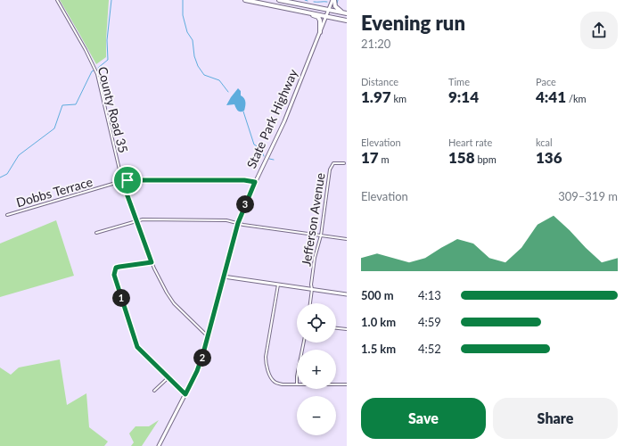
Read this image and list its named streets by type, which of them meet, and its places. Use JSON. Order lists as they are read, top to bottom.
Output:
{
  "streets": {
    "main road": ["State Park Highway"],
    "street": ["County Road 35", "Dobbs Terrace", "Jefferson Avenue"]
  },
  "crossings": [
    ["County Road 35", "State Park Highway"],
    ["County Road 35", "Dobbs Terrace"],
    ["State Park Highway", "Dobbs Terrace"]
  ],
  "page": {
    "heading": ["Evening run", "21:20"],
    "stats": [
      ["Distance", "1.97 km"],
      ["Time", "9:14"],
      ["Pace", "4:41 /km"],
      ["Elevation", "17 m"],
      ["Heart rate", "158 bpm"],
      ["kcal", "136"]
    ],
    "chart": ["Elevation", "309–319 m"],
    "pins": ["3", "1", "2"],
    "list": [
      {
        "name": "500 m",
        "note": "4:13"
      },
      {
        "name": "1.0 km",
        "note": "4:59"
      },
      {
        "name": "1.5 km",
        "note": "4:52"
      }
    ],
    "map_buttons": ["+", "−"],
    "buttons": ["Save", "Share"]
  }
}
